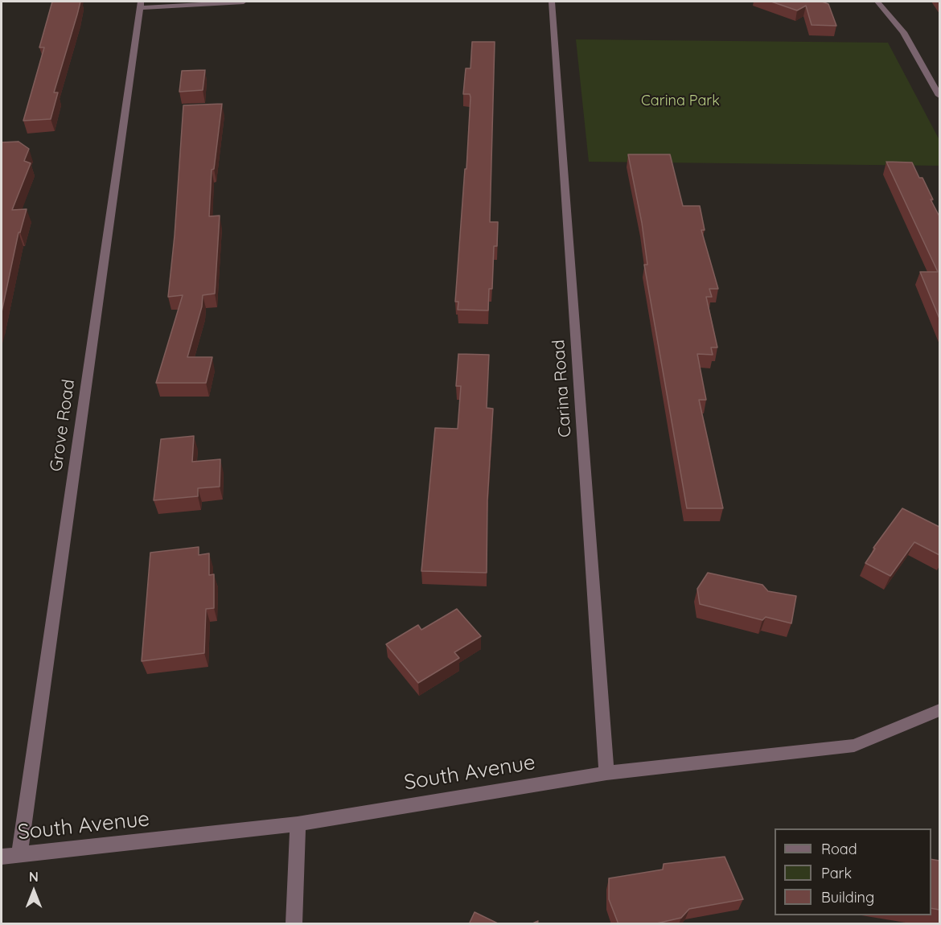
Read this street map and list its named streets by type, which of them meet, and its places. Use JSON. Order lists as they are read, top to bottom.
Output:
{
  "streets": {
    "street": ["Carina Road", "Grove Road", "South Avenue"]
  },
  "crossings": [
    ["Carina Road", "South Avenue"],
    ["Grove Road", "South Avenue"]
  ],
  "parks": ["Carina Park"],
  "legend": ["Road", "Park", "Building"],
  "north": "top"
}
